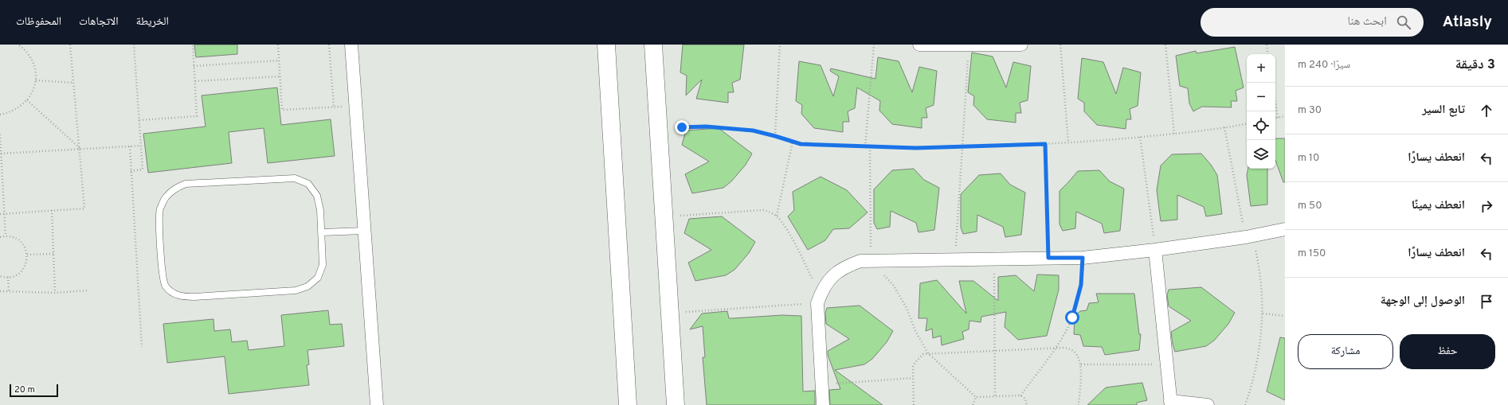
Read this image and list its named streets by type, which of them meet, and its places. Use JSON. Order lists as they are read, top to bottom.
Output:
{
  "scale_bar": "20 m",
  "page": {
    "header": "Atlasly",
    "search": "ابحث هنا",
    "nav": ["الخريطة", "الاتجاهات", "المحفوظات"],
    "heading": ["3 دقيقة", "سيرًا · 240 m"],
    "map_buttons": ["+", "−"],
    "list": [
      ["تابع السير", "30 m"],
      ["انعطف يسارًا", "10 m"],
      ["انعطف يمينًا", "50 m"],
      ["انعطف يسارًا", "150 m"],
      "الوصول إلى الوجهة"
    ],
    "buttons": ["حفظ", "مشاركة"],
    "scale": "20 m"
  }
}
